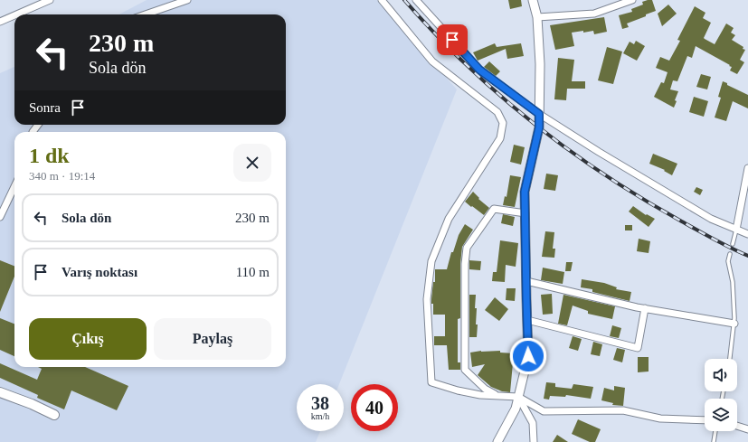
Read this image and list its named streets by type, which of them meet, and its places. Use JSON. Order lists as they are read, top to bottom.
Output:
{
  "page": {
    "turn": ["230 m", "Sola dön"],
    "then": "Sonra",
    "heading": ["1 dk", "340 m · 19:14"],
    "list": [
      {
        "name": "Sola dön",
        "value": "230 m"
      },
      {
        "name": "Varış noktası",
        "value": "110 m"
      }
    ],
    "buttons": ["Çıkış", "Paylaş"],
    "speed": "38 km/h",
    "limit": "40"
  }
}
